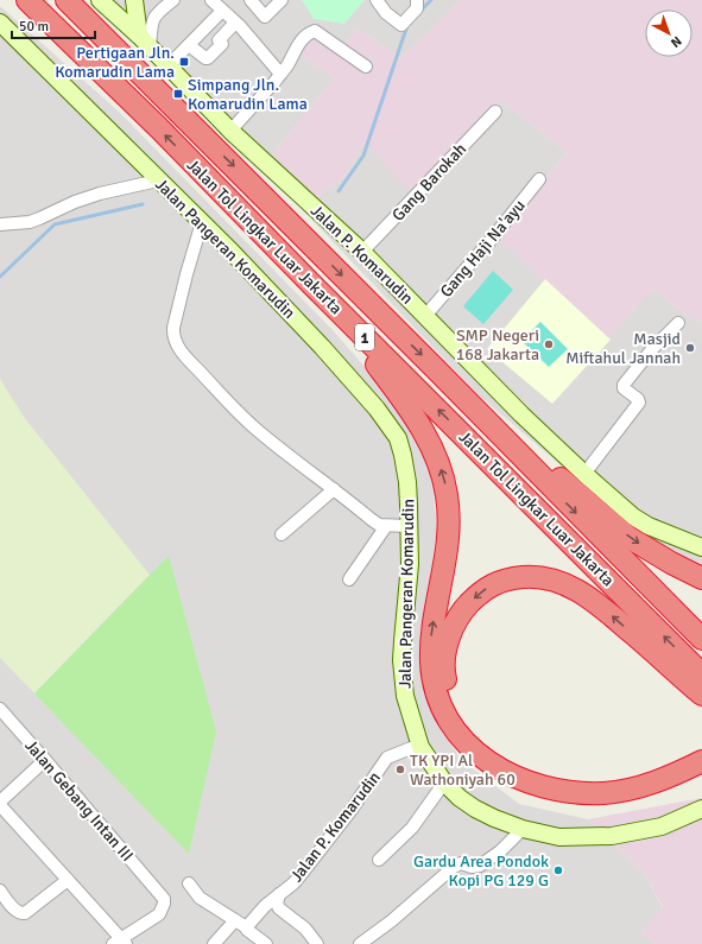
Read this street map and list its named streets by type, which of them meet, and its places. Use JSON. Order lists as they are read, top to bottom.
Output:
{
  "streets": {
    "highway": ["Jalan Tol Lingkar Luar Jakarta", "1"],
    "street": [
      "Gang Barokah",
      "Jalan Pangeran Komarudin",
      "Gang Haji Na'ayu",
      "Jalan P. Komarudin",
      "Jalan Gebang Intan III"
    ]
  },
  "crossings": [
    ["Gang Barokah", "Jalan P. Komarudin"],
    ["Jalan Pangeran Komarudin", "Jalan P. Komarudin"],
    ["Gang Haji Na'ayu", "Jalan P. Komarudin"]
  ],
  "places": {
    "transit": ["Pertigaan Jln. Komarudin Lama", "Simpang Jln. Komarudin Lama"],
    "other": [
      "SMP Negeri 168 Jakarta",
      "Masjid Miftahul Jannah",
      "TK YPI Al Wathoniyah 60",
      "Gardu Area Pondok Kopi PG 129 G"
    ]
  },
  "scale_bar": "50 m",
  "north": "bottom right"
}
